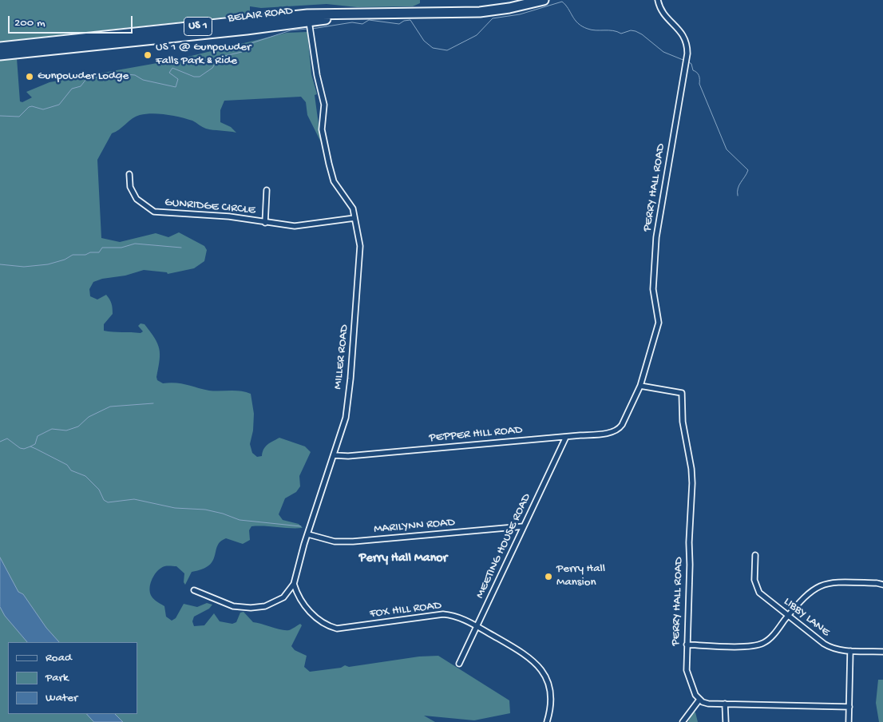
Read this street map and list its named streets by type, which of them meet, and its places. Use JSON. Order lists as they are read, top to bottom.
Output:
{
  "streets": {
    "highway": ["BELAIR ROAD", "US 1"],
    "street": [
      "PERRY HALL ROAD",
      "GUNRIDGE CIRCLE",
      "MILLER ROAD",
      "PEPPER HILL ROAD",
      "MARILYNN ROAD",
      "MEETING HOUSE ROAD",
      "FOX HILL ROAD",
      "LIBBY LANE"
    ]
  },
  "crossings": [
    ["BELAIR ROAD", "MILLER ROAD"],
    ["PERRY HALL ROAD", "PEPPER HILL ROAD"],
    ["GUNRIDGE CIRCLE", "MILLER ROAD"],
    ["MILLER ROAD", "PEPPER HILL ROAD"],
    ["MILLER ROAD", "MARILYNN ROAD"],
    ["MILLER ROAD", "FOX HILL ROAD"],
    ["PEPPER HILL ROAD", "MEETING HOUSE ROAD"],
    ["MARILYNN ROAD", "MEETING HOUSE ROAD"],
    ["MEETING HOUSE ROAD", "FOX HILL ROAD"]
  ],
  "districts": ["Perry Hall Manor"],
  "places": ["US 1 @ Gunpowder Falls Park & Ride", "Gunpowder Lodge", "Perry Hall Mansion"],
  "legend": ["Road", "Park", "Water"],
  "scale_bar": "200 m"
}
